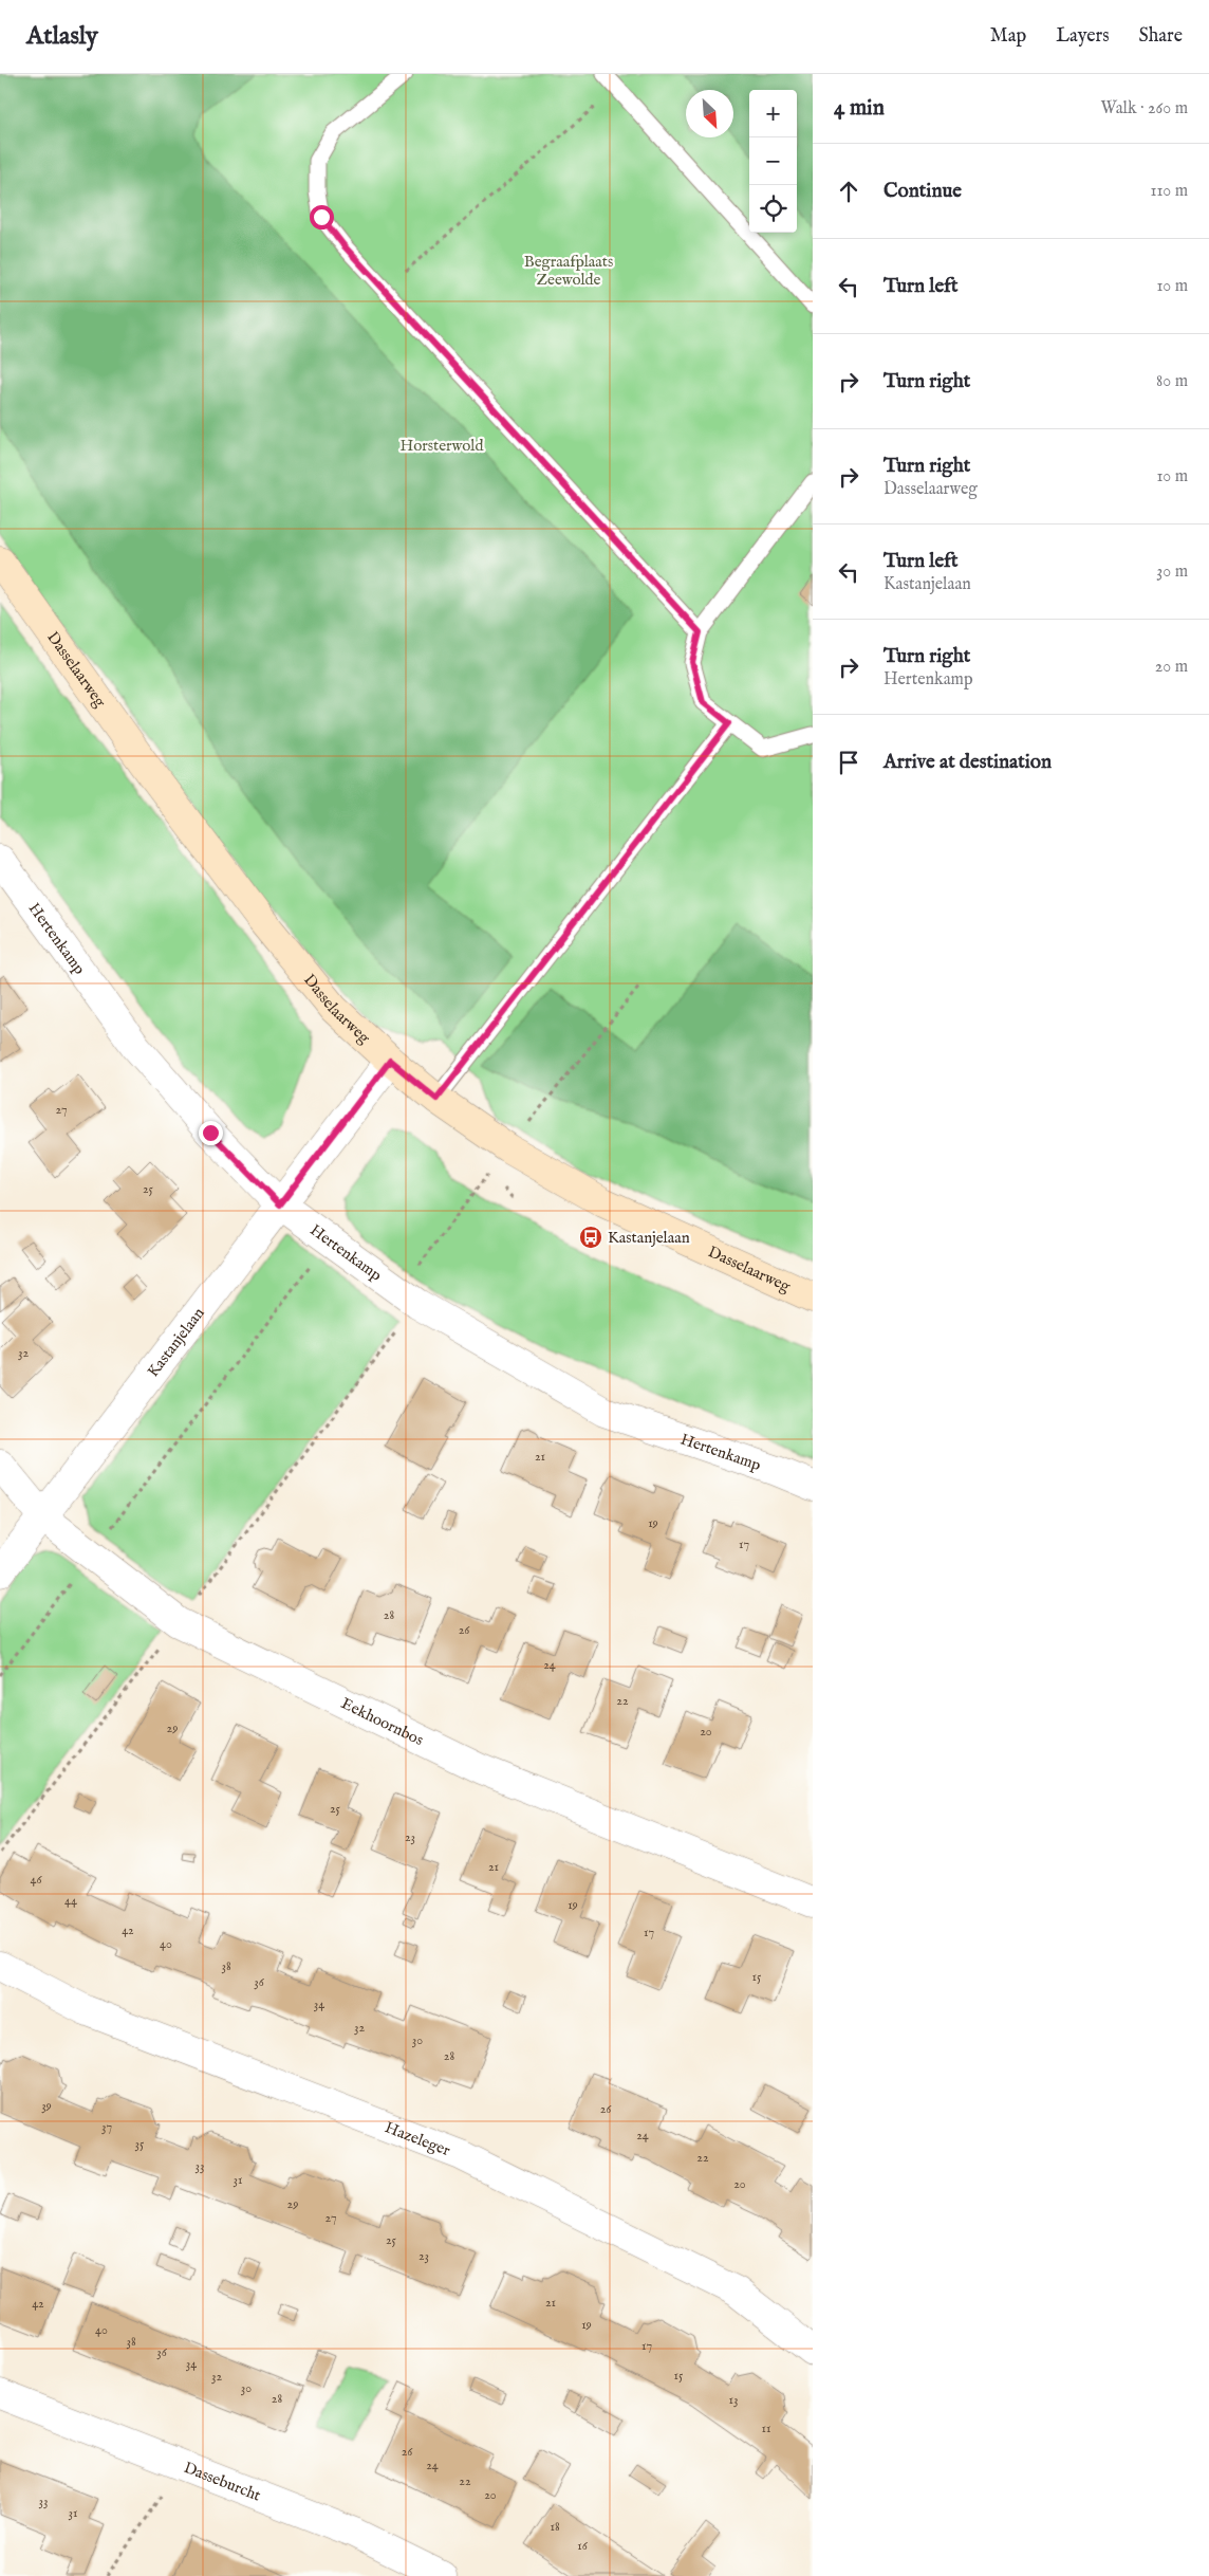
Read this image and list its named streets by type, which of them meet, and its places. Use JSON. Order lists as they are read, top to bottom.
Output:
{
  "streets": {
    "street": [
      "Dasselaarweg",
      "Hertenkamp",
      "Kastanjelaan",
      "Eekhoornbos",
      "Hazeleger",
      "Dasseburcht"
    ]
  },
  "crossings": [
    ["Dasselaarweg", "Kastanjelaan"],
    ["Hertenkamp", "Kastanjelaan"],
    ["Kastanjelaan", "Eekhoornbos"]
  ],
  "parks": ["Begraafplaats Zeewolde", "Horsterwold"],
  "places": {
    "bus stop": ["Kastanjelaan"]
  },
  "house_numbers": [
    "27",
    "25",
    "32",
    "21",
    "19",
    "17",
    "28",
    "26",
    "24",
    "22",
    "29",
    "20",
    "25",
    "23",
    "21",
    "46",
    "44",
    "19",
    "42",
    "17",
    "40",
    "38",
    "15",
    "36",
    "34",
    "32",
    "30",
    "28",
    "39",
    "26",
    "37",
    "24",
    "35",
    "22",
    "33",
    "31",
    "20",
    "29",
    "27",
    "25",
    "23",
    "21",
    "42",
    "19",
    "40",
    "38",
    "17",
    "36",
    "34",
    "15",
    "32",
    "30",
    "28",
    "13",
    "11",
    "26",
    "24",
    "22",
    "20",
    "33",
    "31",
    "18",
    "16"
  ],
  "north": "bottom right",
  "page": {
    "header": "Atlasly",
    "nav": ["Map", "Layers", "Share"],
    "heading": ["4 min", "Walk · 260 m"],
    "map_buttons": ["+", "−"],
    "list": [
      ["Continue", "110 m"],
      ["Turn left", "10 m"],
      ["Turn right", "80 m"],
      ["Turn right", "Dasselaarweg", "10 m"],
      ["Turn left", "Kastanjelaan", "30 m"],
      ["Turn right", "Hertenkamp", "20 m"],
      "Arrive at destination"
    ]
  }
}
